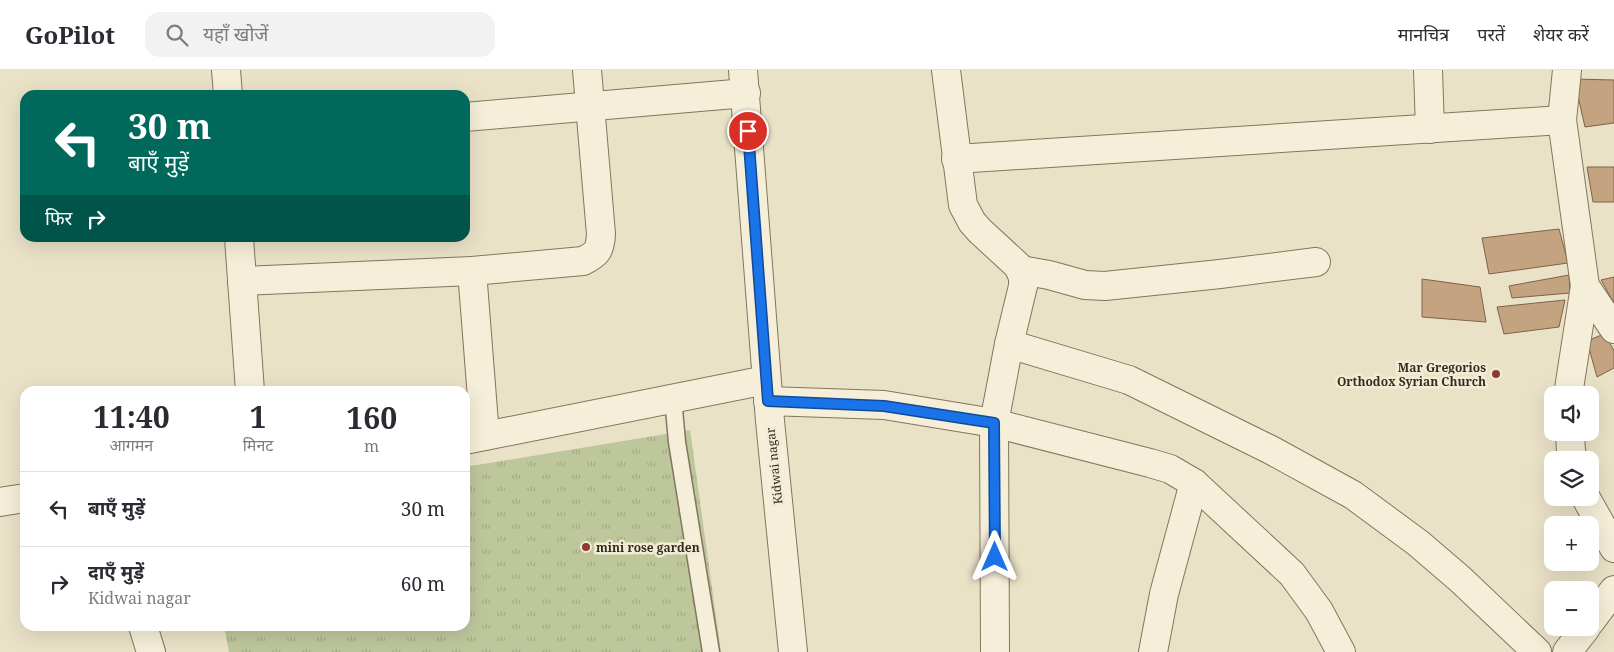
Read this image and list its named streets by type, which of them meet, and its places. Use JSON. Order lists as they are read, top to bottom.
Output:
{
  "streets": {
    "street": ["Kidwai nagar"]
  },
  "places": ["Mar Gregorios Orthodox Syrian Church", "mini rose garden"],
  "page": {
    "header": "GoPilot",
    "search": "यहाँ खोजें",
    "nav": ["मानचित्र", "परतें", "शेयर करें"],
    "turn": ["30 m", "बाएँ मुड़ें"],
    "then": "फिर",
    "map_buttons": ["+", "−"],
    "eta": [
      "11:40",
      "आगमन",
      "1",
      "मिनट",
      "160",
      "m"
    ],
    "list": [
      {
        "name": "बाएँ मुड़ें",
        "value": "30 m"
      },
      {
        "name": "दाएँ मुड़ें",
        "note": "Kidwai nagar",
        "value": "60 m"
      }
    ]
  }
}
